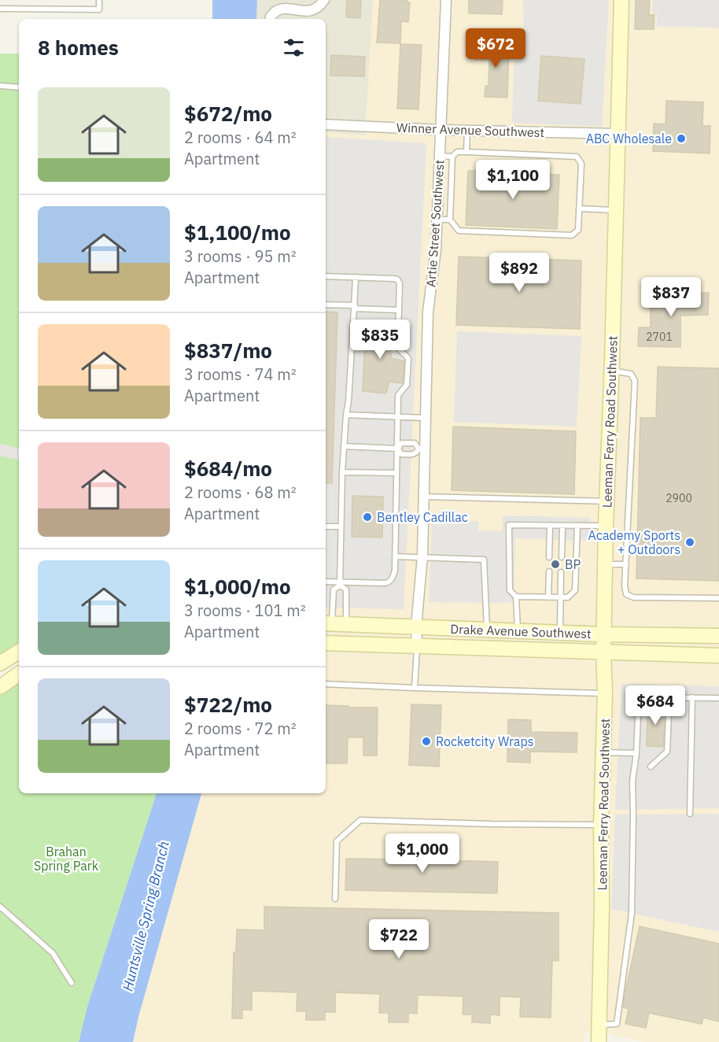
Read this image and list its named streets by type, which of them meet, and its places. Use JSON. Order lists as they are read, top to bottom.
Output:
{
  "streets": {
    "street": [
      "Winner Avenue Southwest",
      "Artie Street Southwest",
      "Leeman Ferry Road Southwest",
      "Drake Avenue Southwest"
    ]
  },
  "crossings": [
    ["Winner Avenue Southwest", "Artie Street Southwest"],
    ["Winner Avenue Southwest", "Leeman Ferry Road Southwest"],
    ["Artie Street Southwest", "Drake Avenue Southwest"],
    ["Leeman Ferry Road Southwest", "Drake Avenue Southwest"]
  ],
  "water": ["Huntsville Spring Branch"],
  "parks": ["Brahan Spring Park"],
  "places": [
    "ABC Wholesale",
    "Bentley Cadillac",
    "Academy Sports + Outdoors",
    "BP",
    "Rocketcity Wraps"
  ],
  "house_numbers": ["2701", "2900"],
  "page": {
    "heading": "8 homes",
    "price": [
      "$672",
      "$1,100",
      "$892",
      "$837",
      "$835",
      "$684",
      "$1,000",
      "$722"
    ],
    "list": [
      {
        "name": "$672/mo",
        "note": "2 rooms · 64 m² · Apartment"
      },
      {
        "name": "$1,100/mo",
        "note": "3 rooms · 95 m² · Apartment"
      },
      {
        "name": "$837/mo",
        "note": "3 rooms · 74 m² · Apartment"
      },
      {
        "name": "$684/mo",
        "note": "2 rooms · 68 m² · Apartment"
      },
      {
        "name": "$1,000/mo",
        "note": "3 rooms · 101 m² · Apartment"
      },
      {
        "name": "$722/mo",
        "note": "2 rooms · 72 m² · Apartment"
      }
    ]
  }
}
